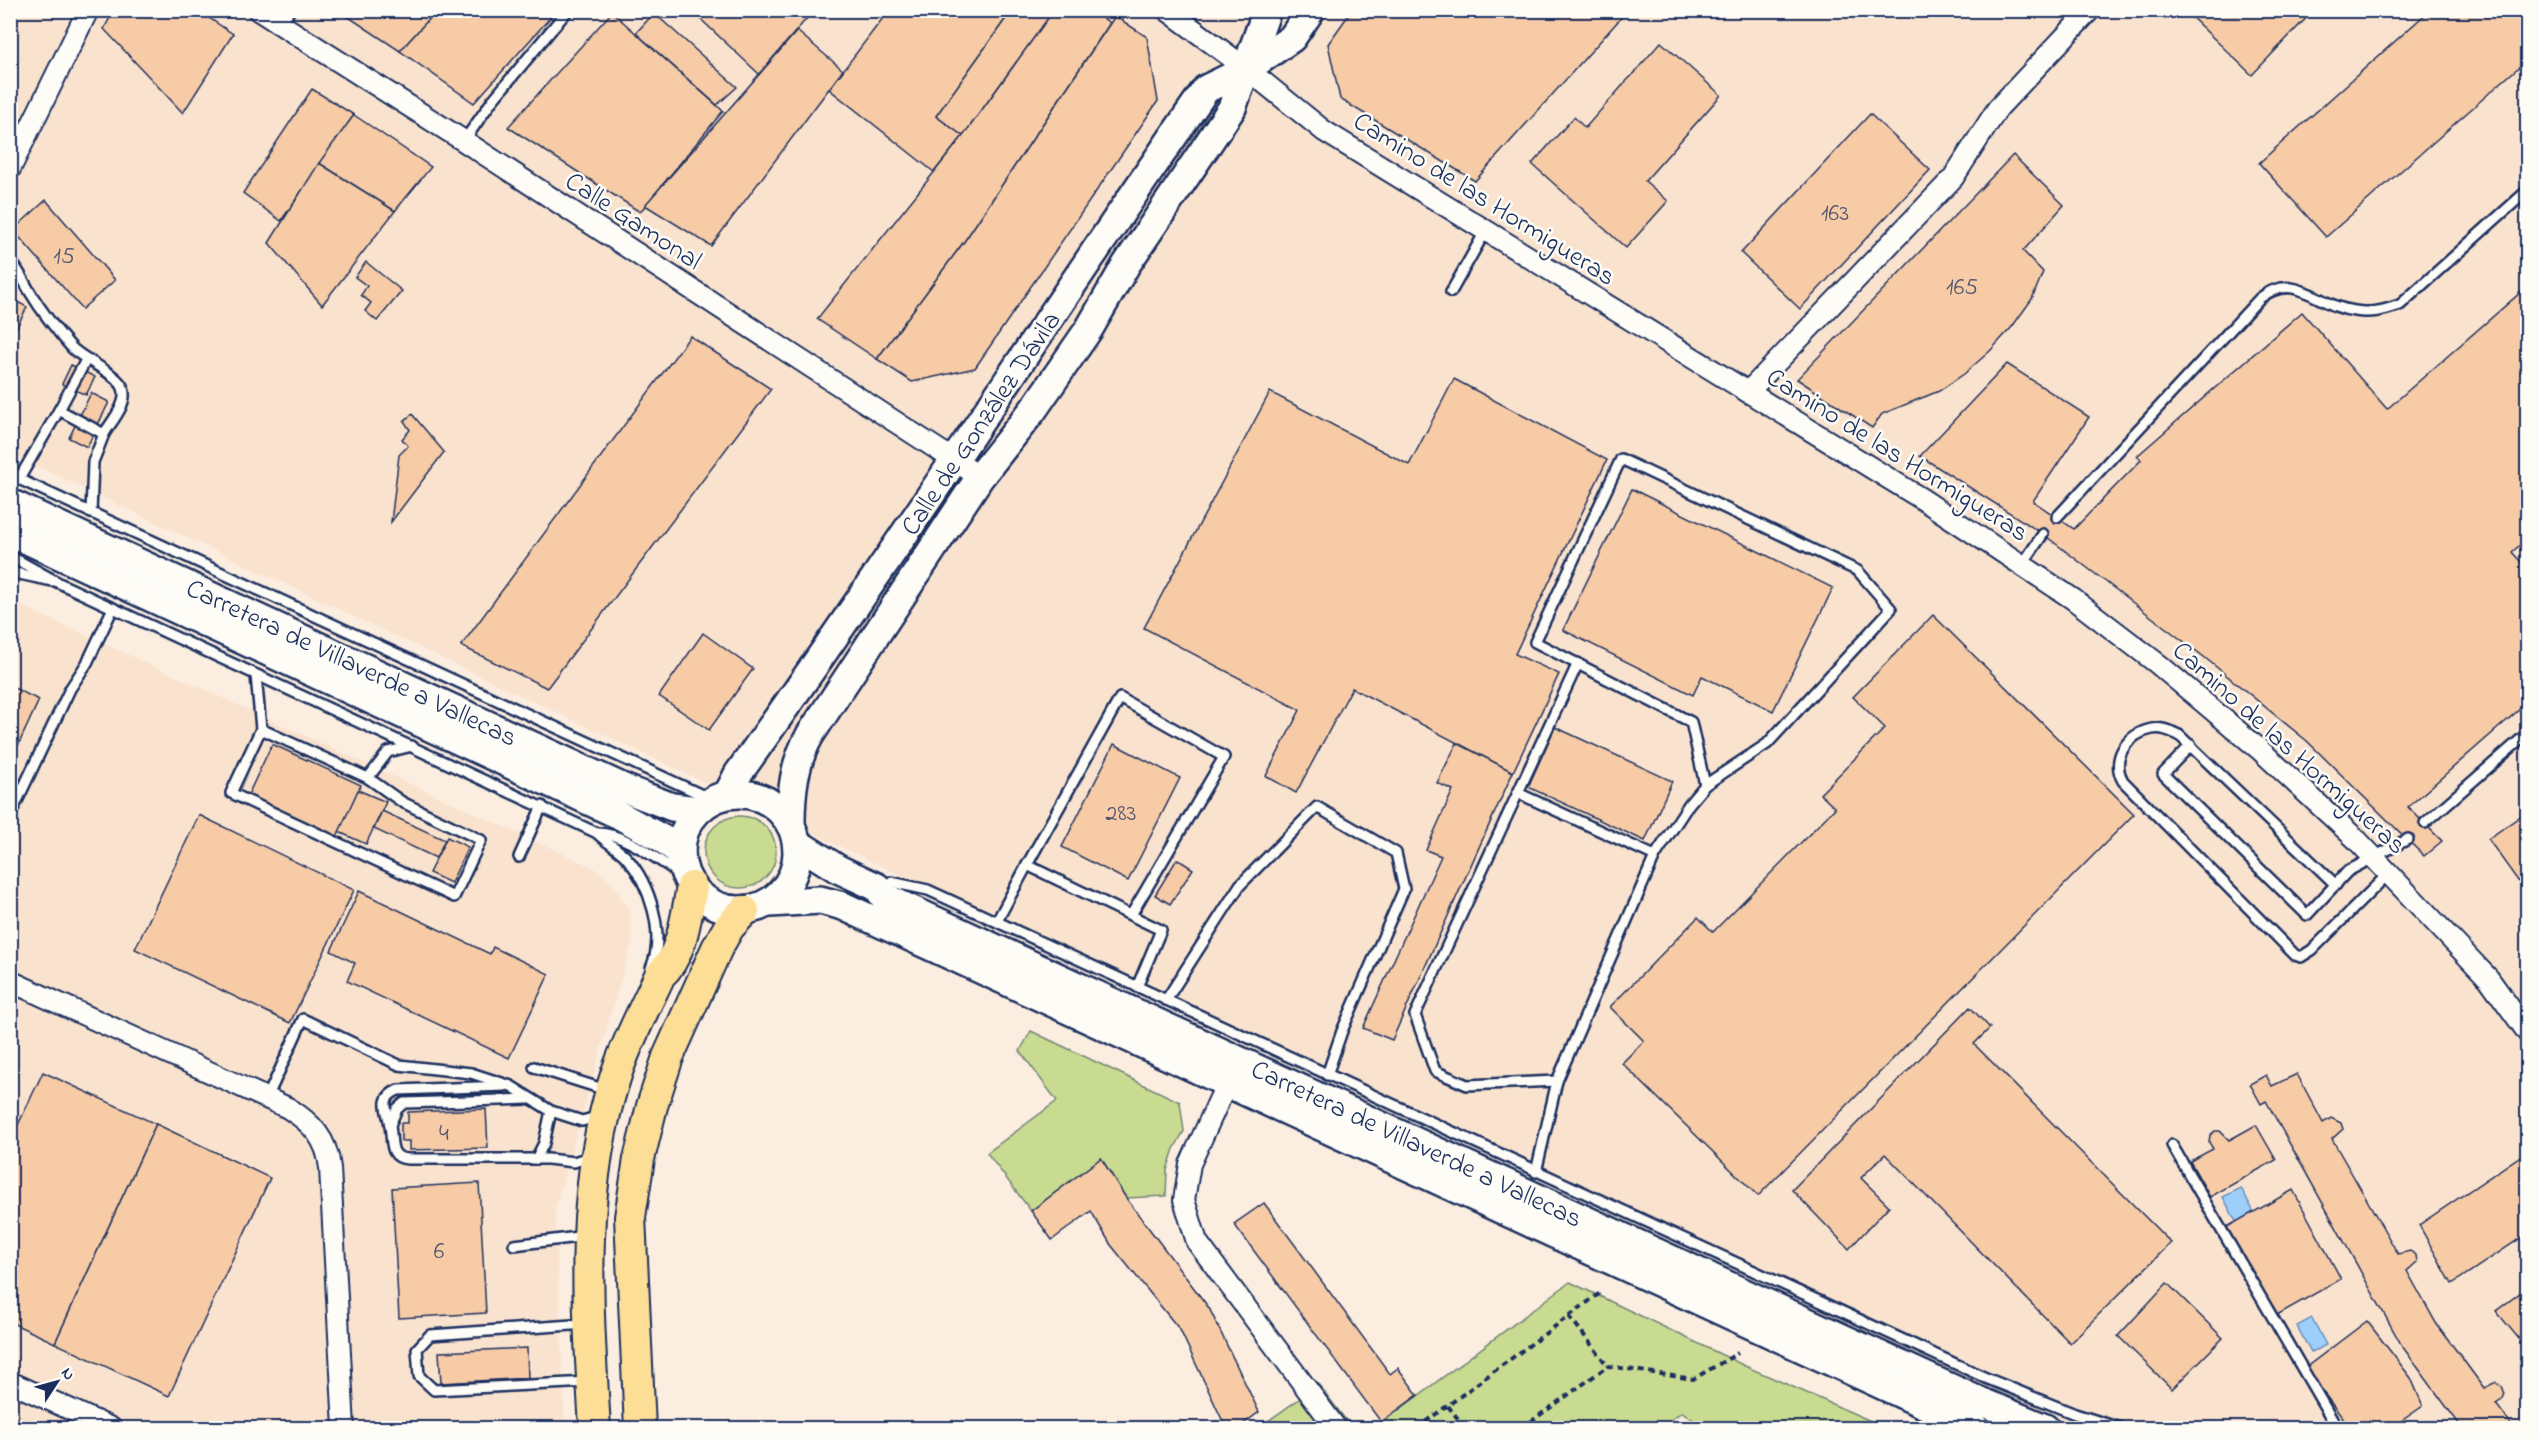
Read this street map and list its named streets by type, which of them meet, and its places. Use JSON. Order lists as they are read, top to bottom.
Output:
{
  "streets": {
    "main road": ["Calle de González Dávila", "Carretera de Villaverde a Vallecas"],
    "street": ["Camino de las Hormigueras", "Calle Gamonal"]
  },
  "crossings": [
    ["Camino de las Hormigueras", "Calle de González Dávila"],
    ["Calle Gamonal", "Calle de González Dávila"],
    ["Calle de González Dávila", "Carretera de Villaverde a Vallecas"]
  ],
  "house_numbers": [
    "163",
    "15",
    "165",
    "283",
    "4",
    "6"
  ],
  "north": "top right"
}
